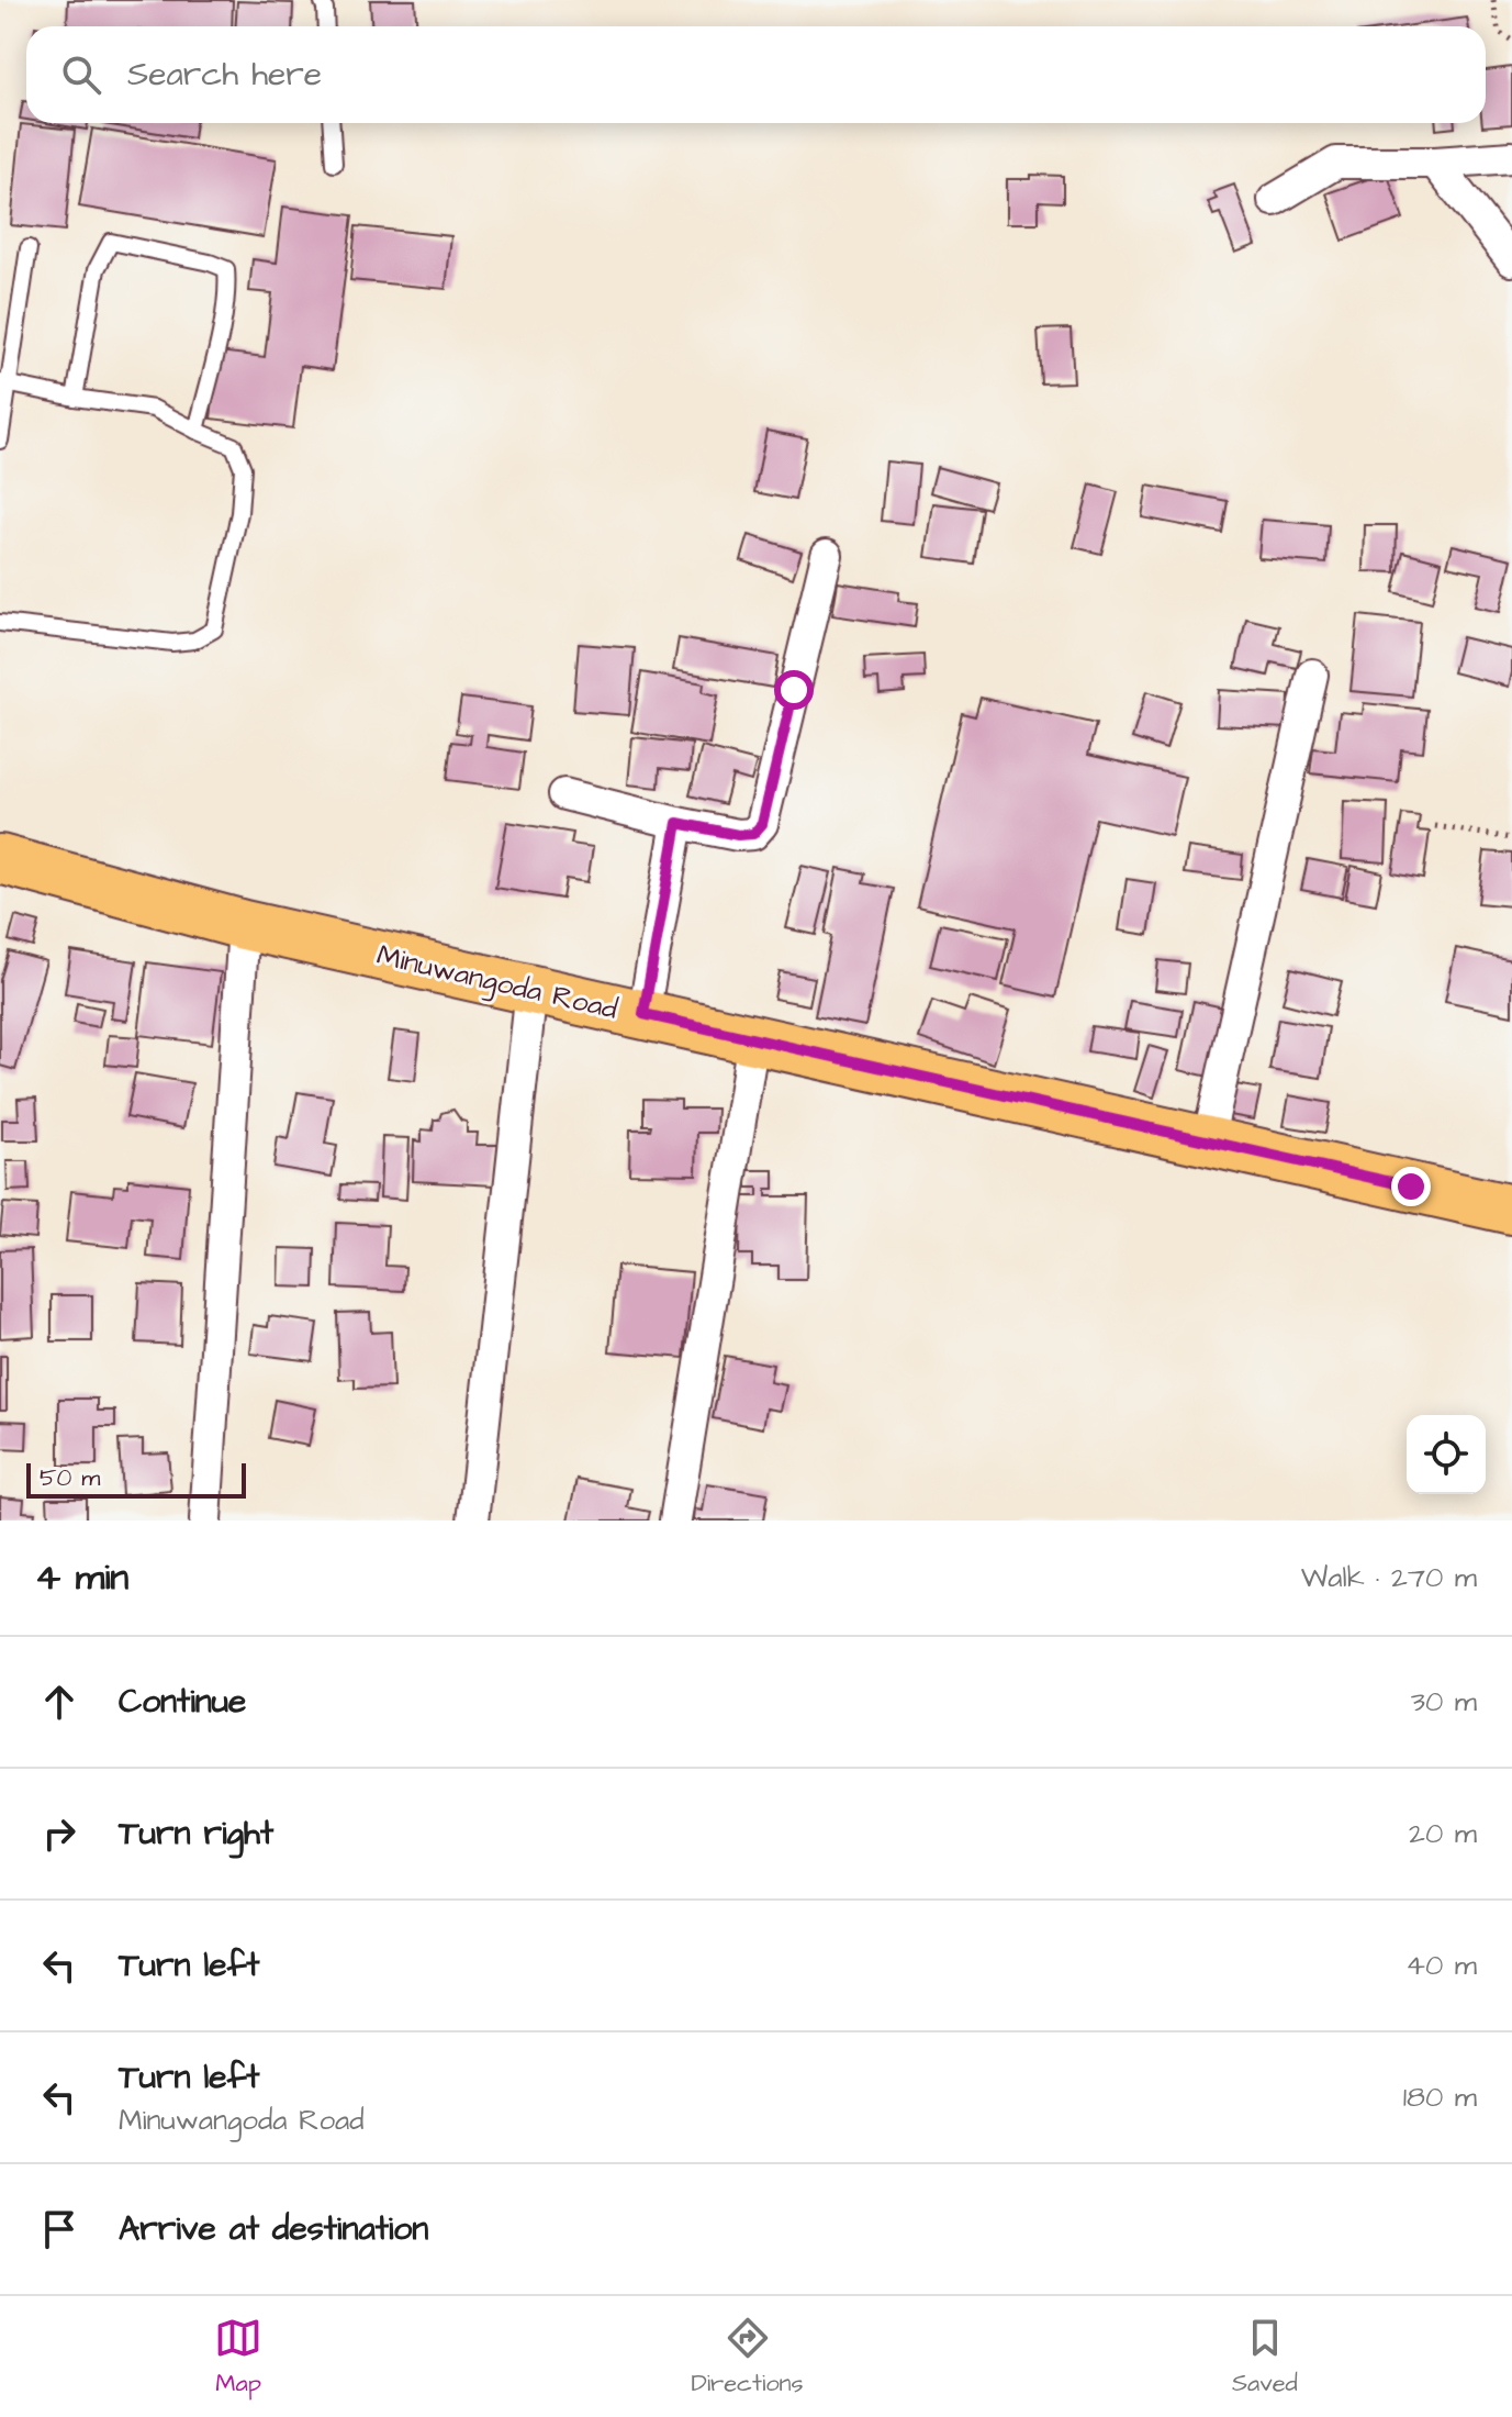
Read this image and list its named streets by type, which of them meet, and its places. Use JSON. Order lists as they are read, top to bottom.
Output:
{
  "streets": {
    "main road": ["Minuwangoda Road"]
  },
  "scale_bar": "50 m",
  "page": {
    "search": "Search here",
    "scale": "50 m",
    "heading": ["4 min", "Walk · 270 m"],
    "list": [
      ["Continue", "30 m"],
      ["Turn right", "20 m"],
      ["Turn left", "40 m"],
      ["Turn left", "Minuwangoda Road", "180 m"],
      "Arrive at destination"
    ],
    "nav": ["Map", "Directions", "Saved"]
  }
}
